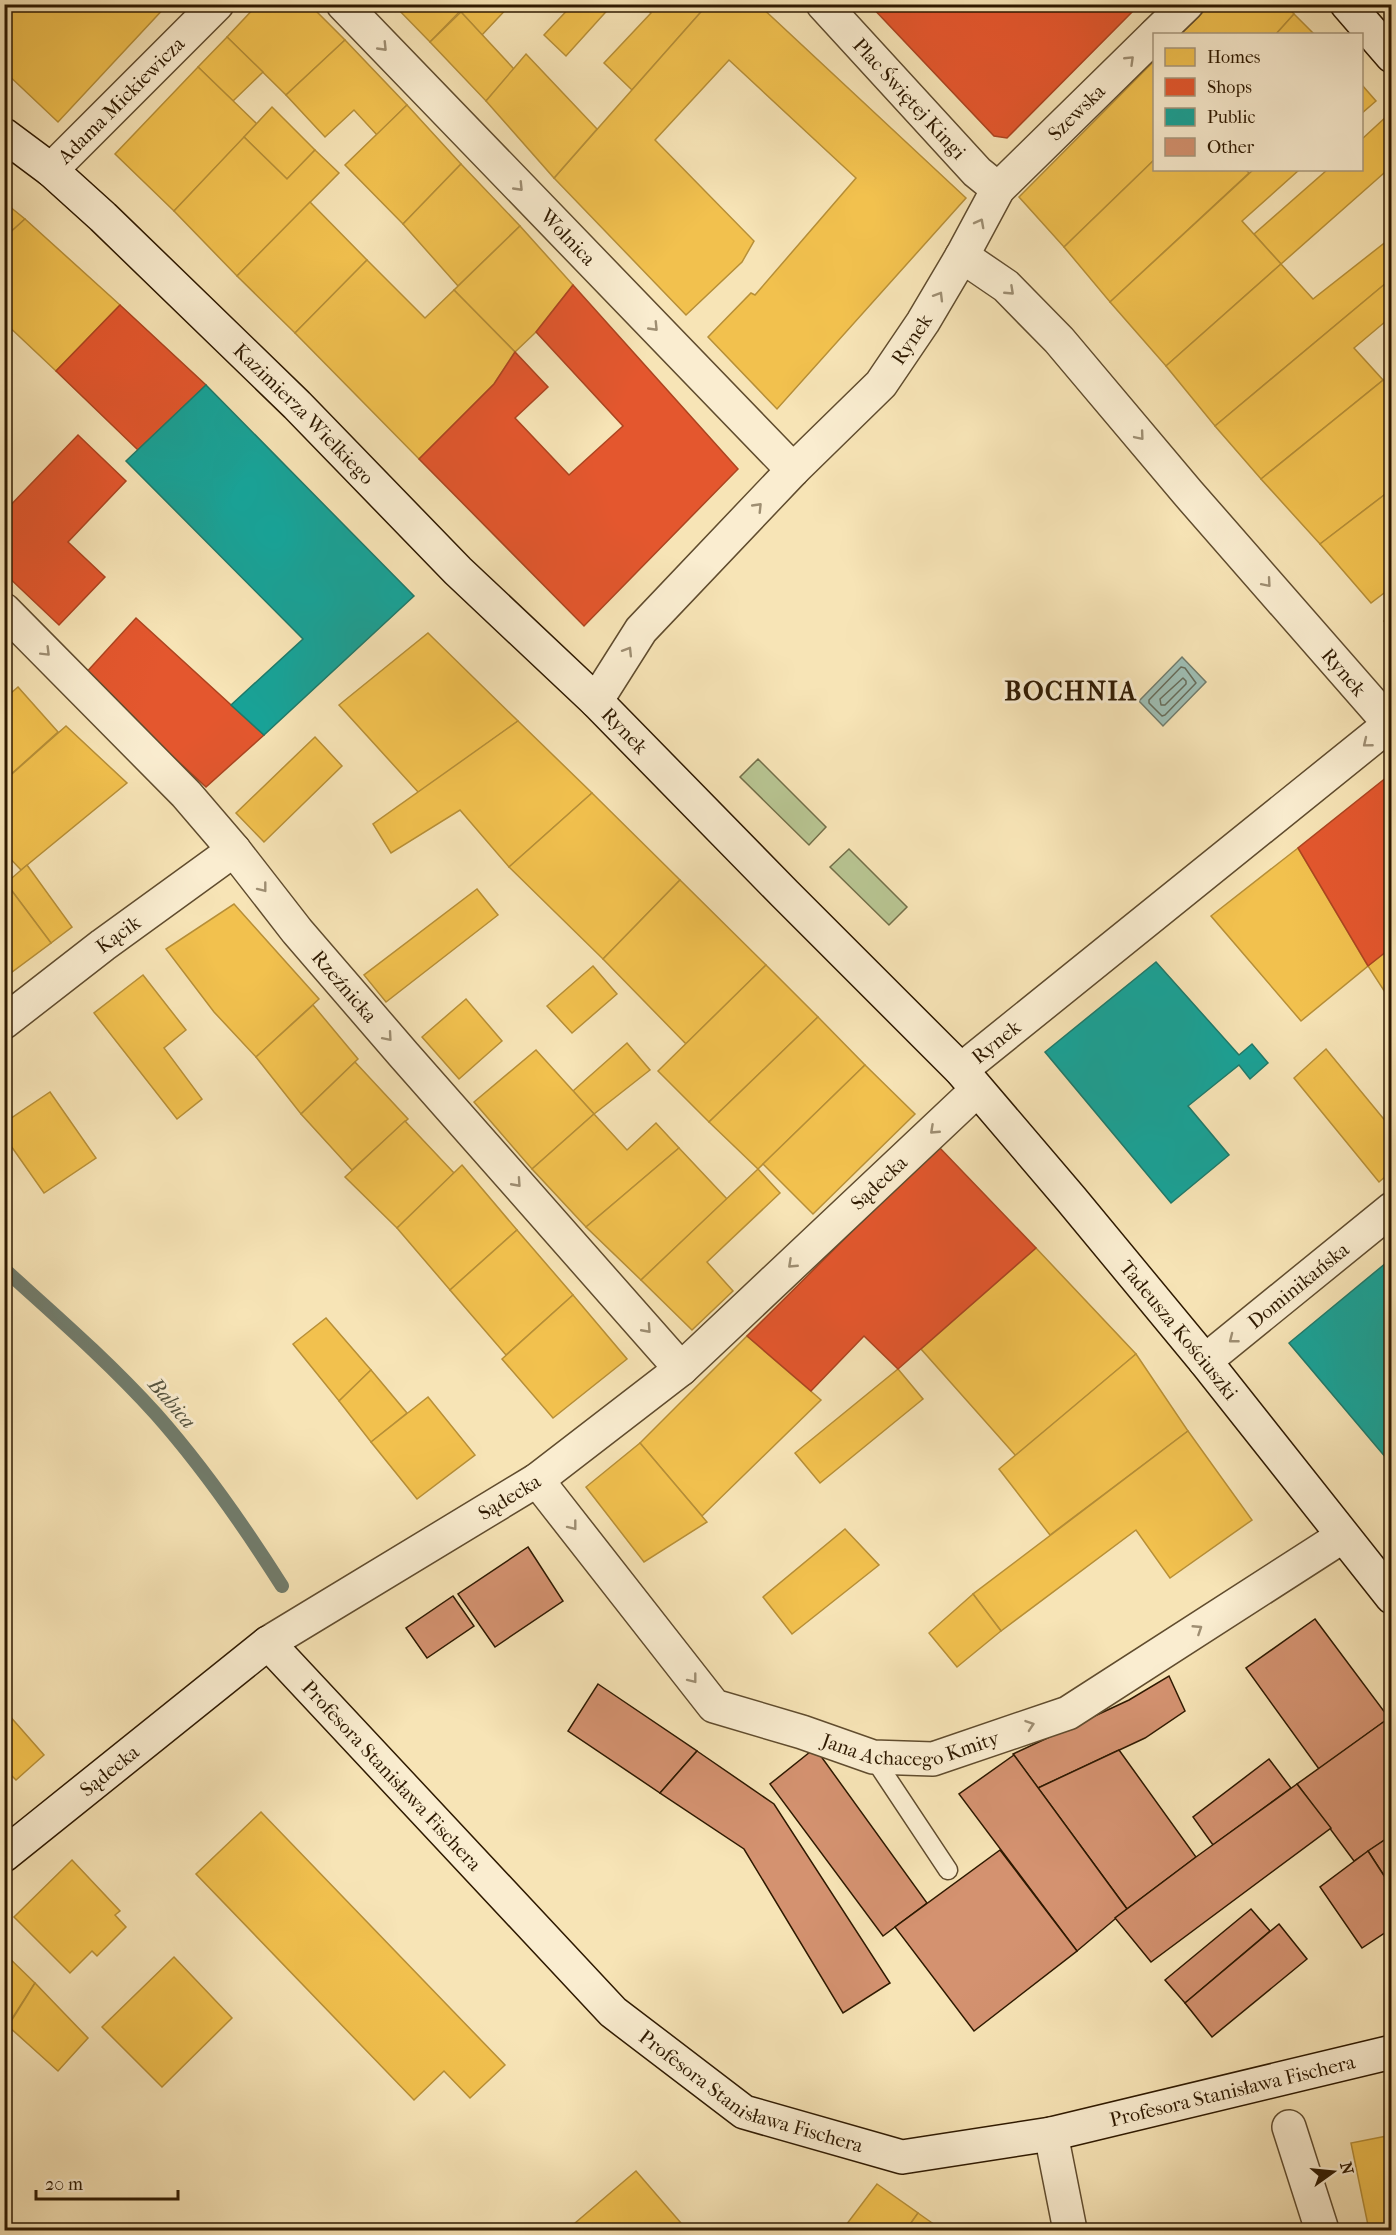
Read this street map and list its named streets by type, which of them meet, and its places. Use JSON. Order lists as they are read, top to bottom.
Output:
{
  "streets": {
    "street": [
      "Plac Świętej Kingi",
      "Adama Mickiewicza",
      "Szewska",
      "Wolnica",
      "Rynek",
      "Kazimierza Wielkiego",
      "Kącik",
      "Rzeźnicka",
      "Sądecka",
      "Dominikańska",
      "Tadeusza Kościuszki",
      "Jana Achacego Kmity",
      "Profesora Stanisława Fischera"
    ]
  },
  "crossings": [
    ["Plac Świętej Kingi", "Szewska"],
    ["Plac Świętej Kingi", "Rynek"],
    ["Adama Mickiewicza", "Kazimierza Wielkiego"],
    ["Szewska", "Rynek"],
    ["Wolnica", "Rynek"],
    ["Rynek", "Kazimierza Wielkiego"],
    ["Rynek", "Sądecka"],
    ["Rynek", "Tadeusza Kościuszki"],
    ["Kącik", "Rzeźnicka"],
    ["Rzeźnicka", "Sądecka"],
    ["Sądecka", "Tadeusza Kościuszki"],
    ["Sądecka", "Jana Achacego Kmity"],
    ["Sądecka", "Profesora Stanisława Fischera"],
    ["Dominikańska", "Tadeusza Kościuszki"],
    ["Tadeusza Kościuszki", "Jana Achacego Kmity"]
  ],
  "one_way": [
    "Szewska",
    "Wolnica",
    "Rzeźnicka",
    "Dominikańska",
    "Jana Achacego Kmity"
  ],
  "districts": ["BOCHNIA"],
  "water": ["Babica"],
  "legend": [
    "Homes",
    "Shops",
    "Public",
    "Other"
  ],
  "scale_bar": "20 m",
  "north": "right"
}
